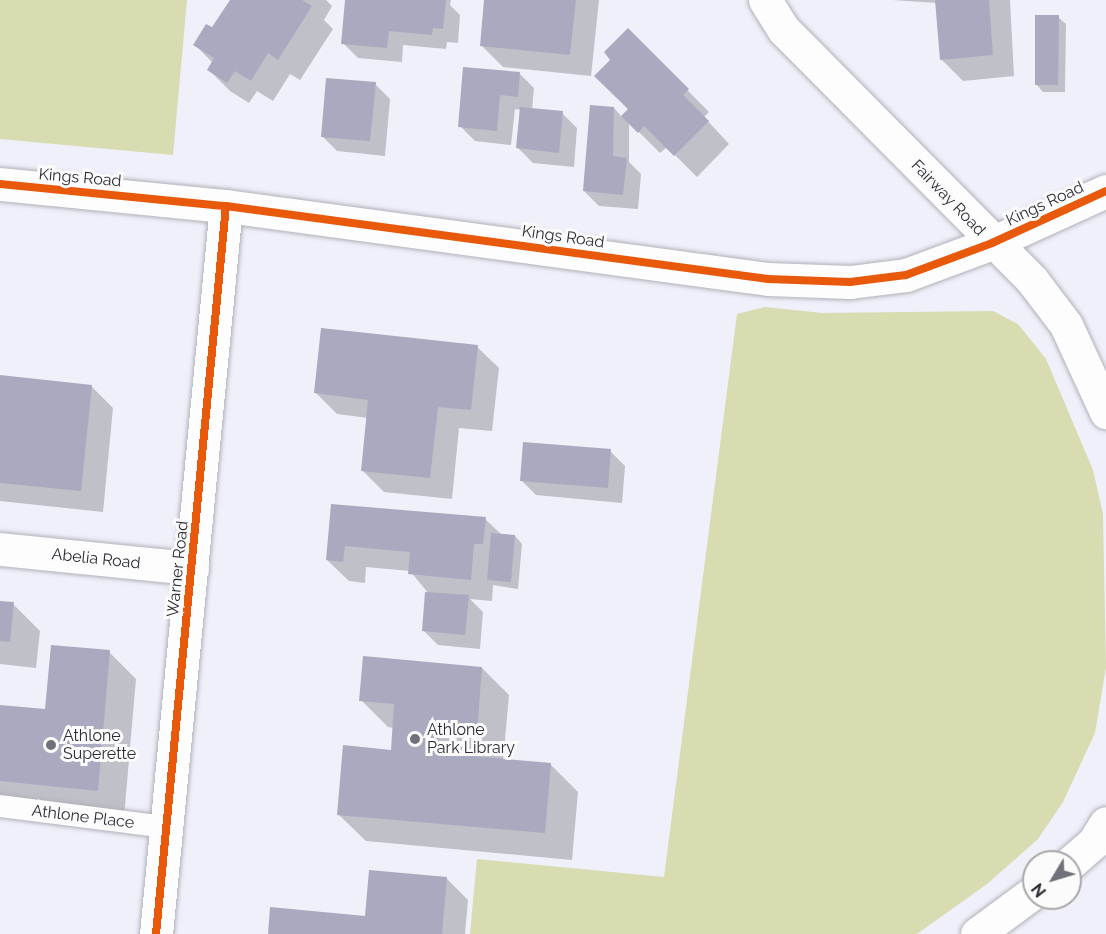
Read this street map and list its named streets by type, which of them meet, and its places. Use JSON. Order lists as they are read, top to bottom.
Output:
{
  "streets": {
    "street": [
      "Kings Road",
      "Fairway Road",
      "Abelia Road",
      "Warner Road"
    ],
    "lane": ["Athlone Place"]
  },
  "crossings": [
    ["Kings Road", "Fairway Road"],
    ["Kings Road", "Warner Road"],
    ["Abelia Road", "Warner Road"],
    ["Warner Road", "Athlone Place"]
  ],
  "places": ["Athlone Park Library", "Athlone Superette"],
  "north": "bottom left"
}
